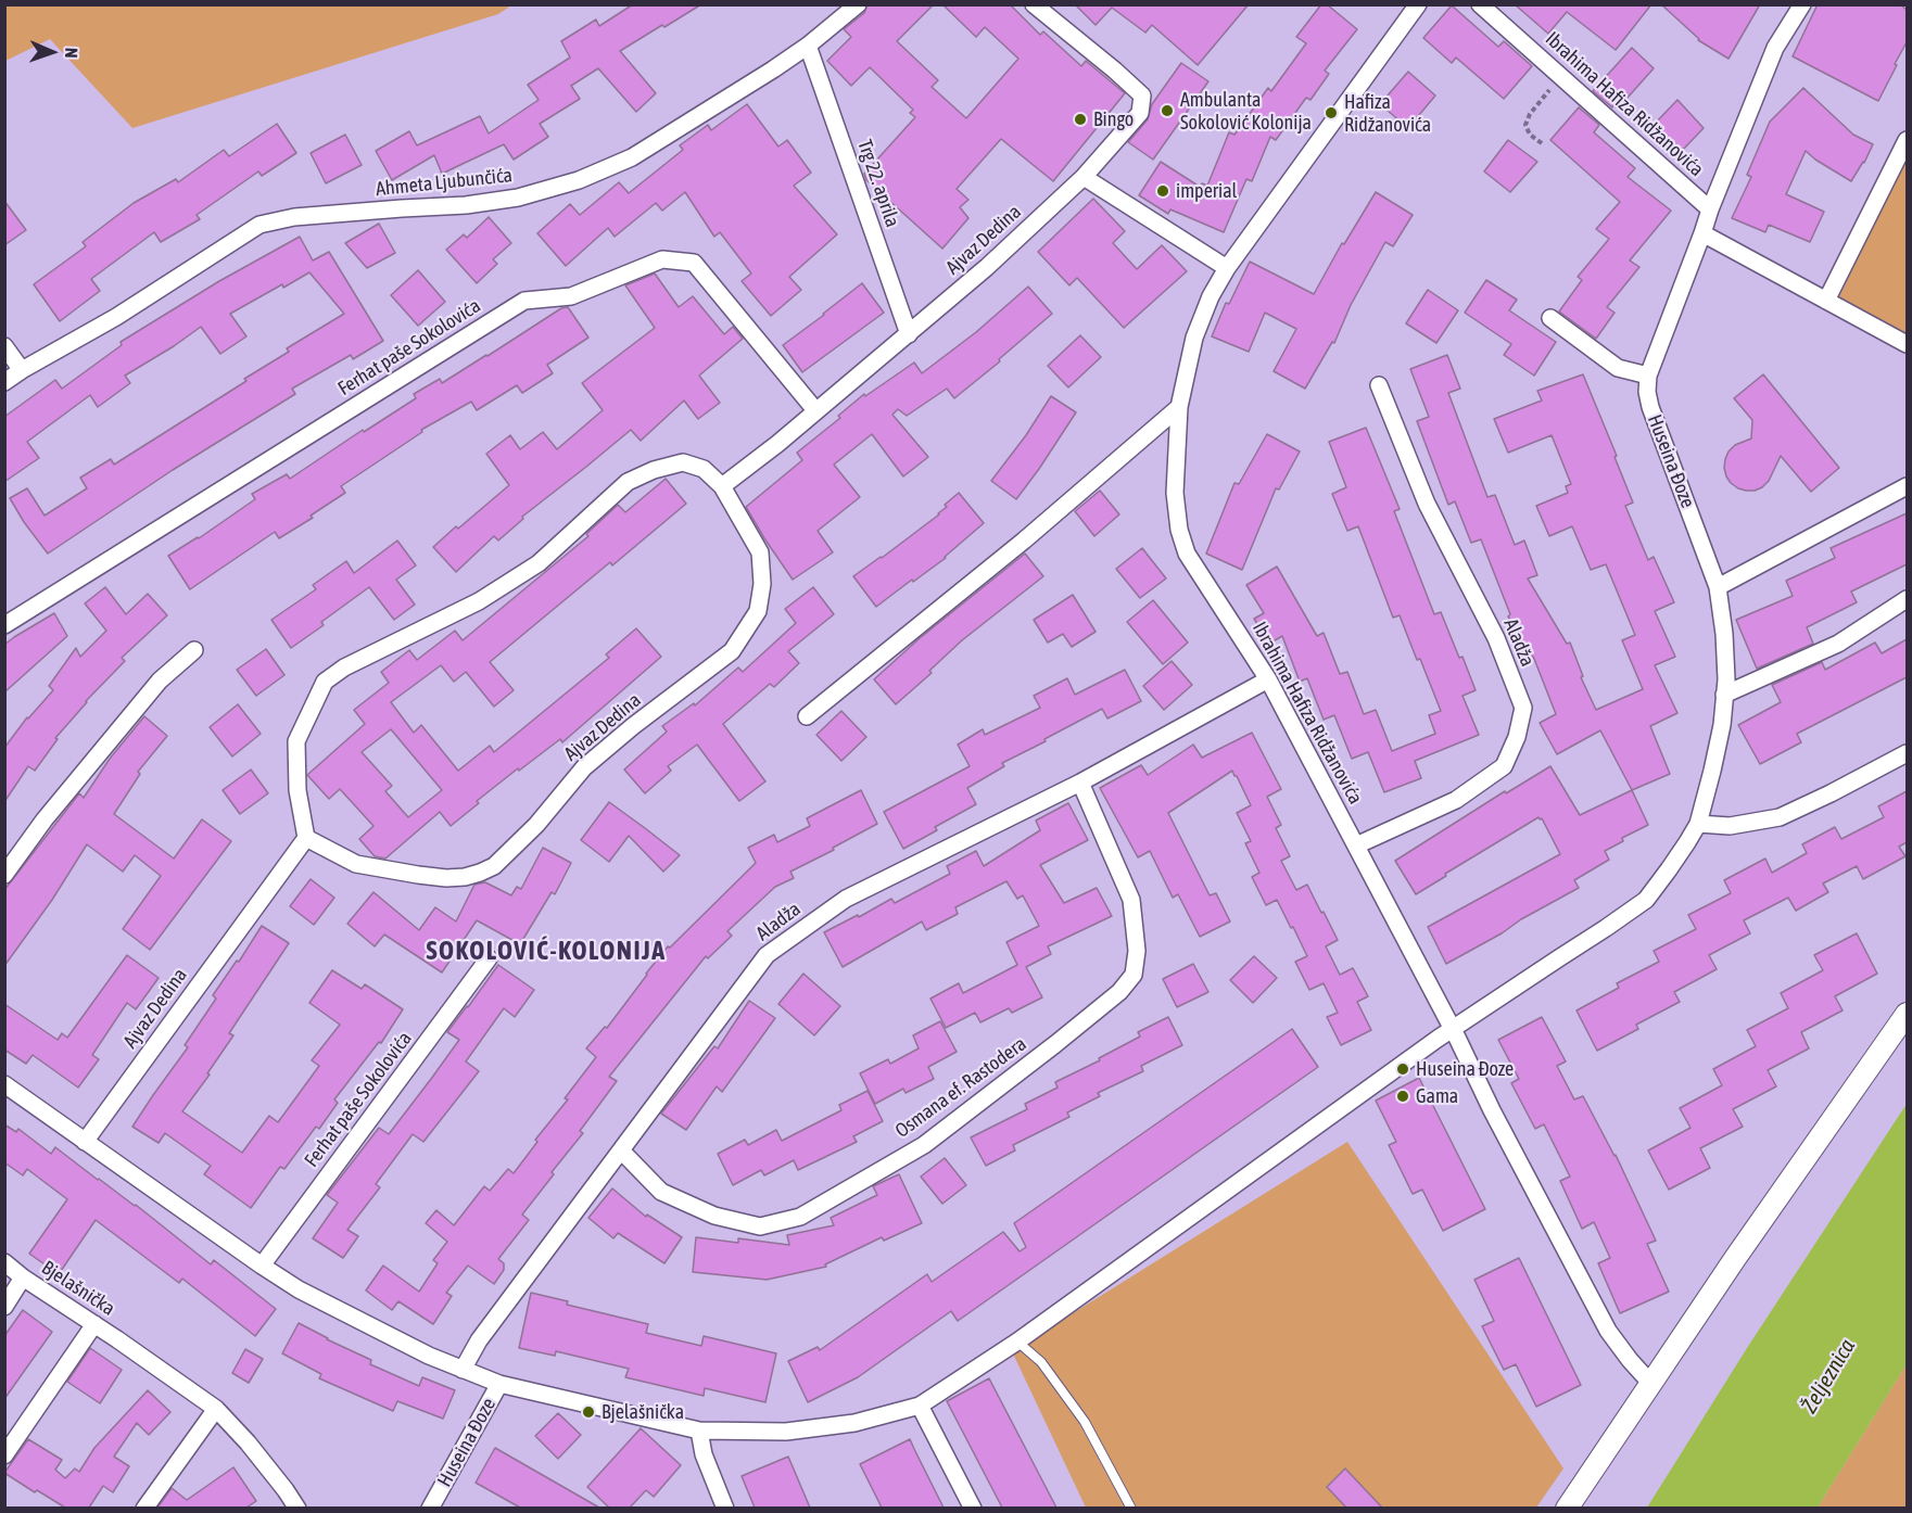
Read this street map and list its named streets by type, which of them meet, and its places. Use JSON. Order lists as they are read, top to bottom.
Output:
{
  "streets": {
    "street": [
      "Ibrahima Hafiza Ridžanovića",
      "Ahmeta Ljubunčića",
      "Trg 22. aprila",
      "Ajvaz Dedina",
      "Ferhat paše Sokolovića",
      "Huseina Đoze",
      "Aladža",
      "Osmana ef. Rastodera",
      "Bjelašnička"
    ]
  },
  "crossings": [
    ["Ibrahima Hafiza Ridžanovića", "Huseina Đoze"],
    ["Ibrahima Hafiza Ridžanovića", "Aladža"],
    ["Ahmeta Ljubunčića", "Trg 22. aprila"],
    ["Trg 22. aprila", "Ajvaz Dedina"],
    ["Ajvaz Dedina", "Ferhat paše Sokolovića"],
    ["Aladža", "Osmana ef. Rastodera"]
  ],
  "districts": ["SOKOLOVIĆ-KOLONIJA"],
  "water": ["Željeznica"],
  "places": [
    "Ambulanta Sokolović Kolonija",
    "Hafiza Ridžanovića",
    "Bingo",
    "imperial",
    "Huseina Đoze",
    "Gama",
    "Bjelašnička"
  ],
  "north": "right"
}
